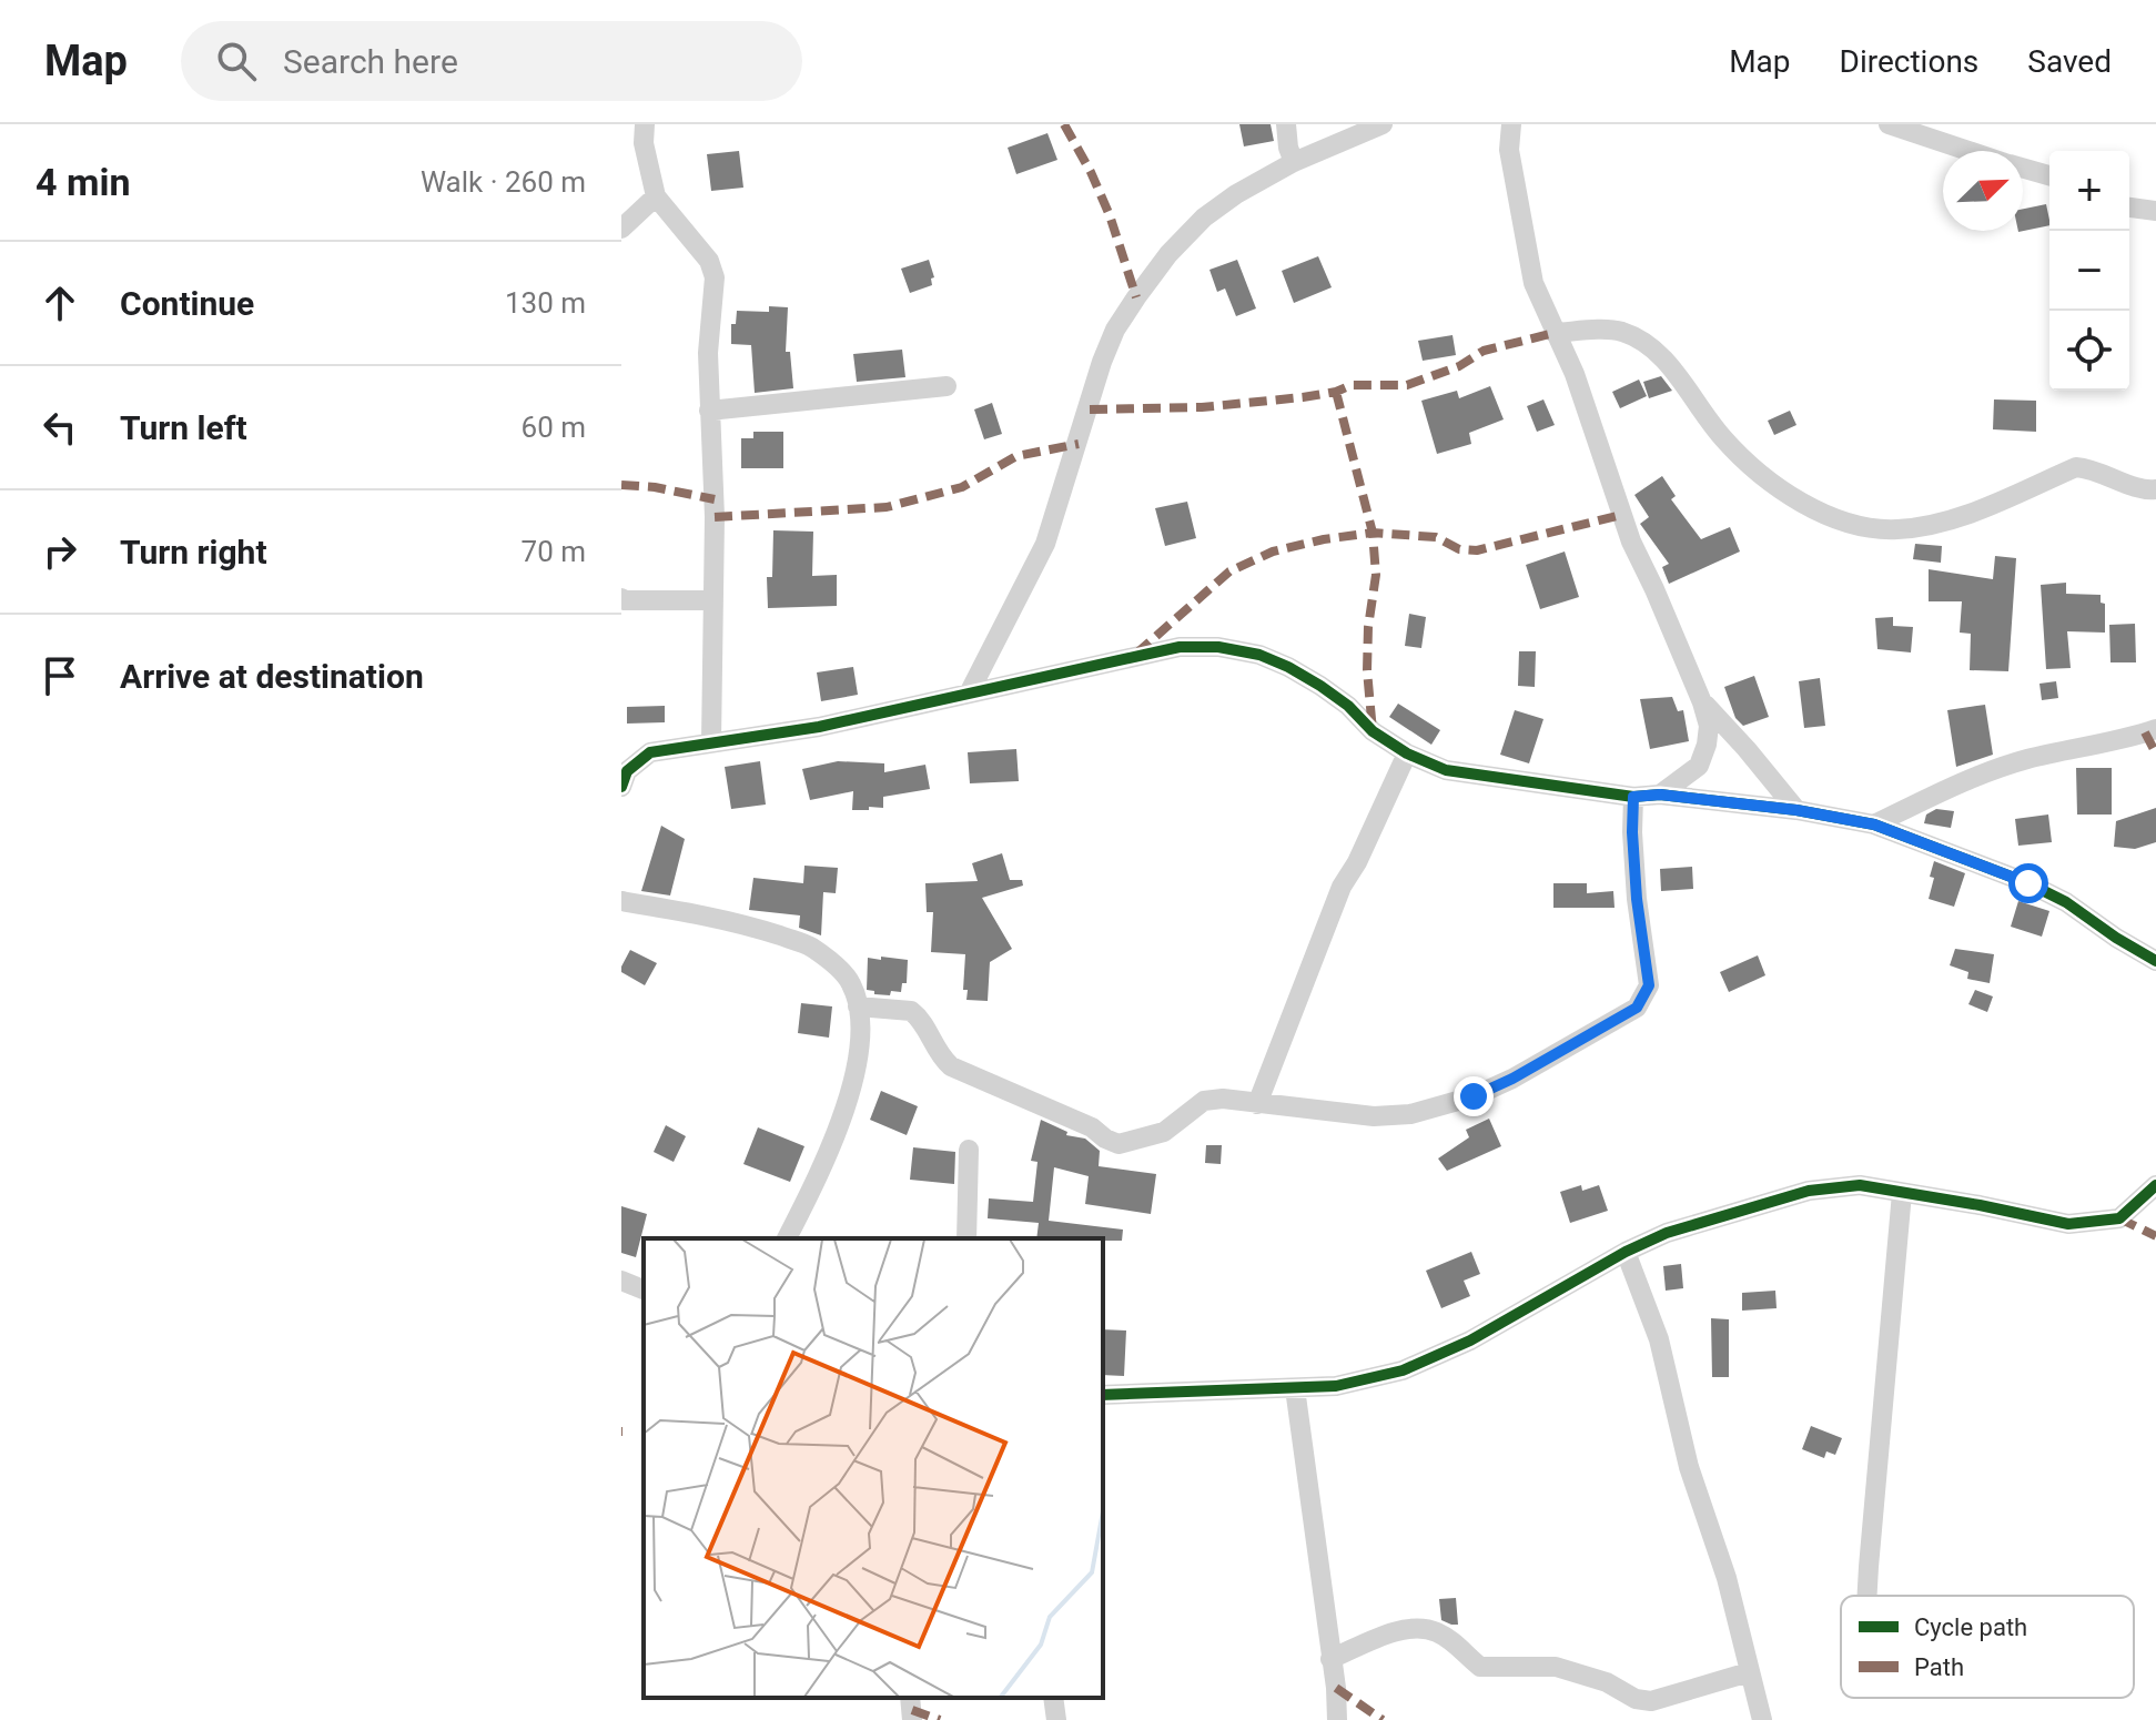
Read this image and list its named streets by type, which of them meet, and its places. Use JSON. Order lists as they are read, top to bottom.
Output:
{
  "legend": ["Cycle path", "Path"],
  "north": "top right",
  "page": {
    "header": "Map",
    "search": "Search here",
    "nav": ["Map", "Directions", "Saved"],
    "heading": ["4 min", "Walk · 260 m"],
    "map_buttons": ["+", "−"],
    "list": [
      ["Continue", "130 m"],
      ["Turn left", "60 m"],
      ["Turn right", "70 m"],
      "Arrive at destination"
    ]
  }
}
